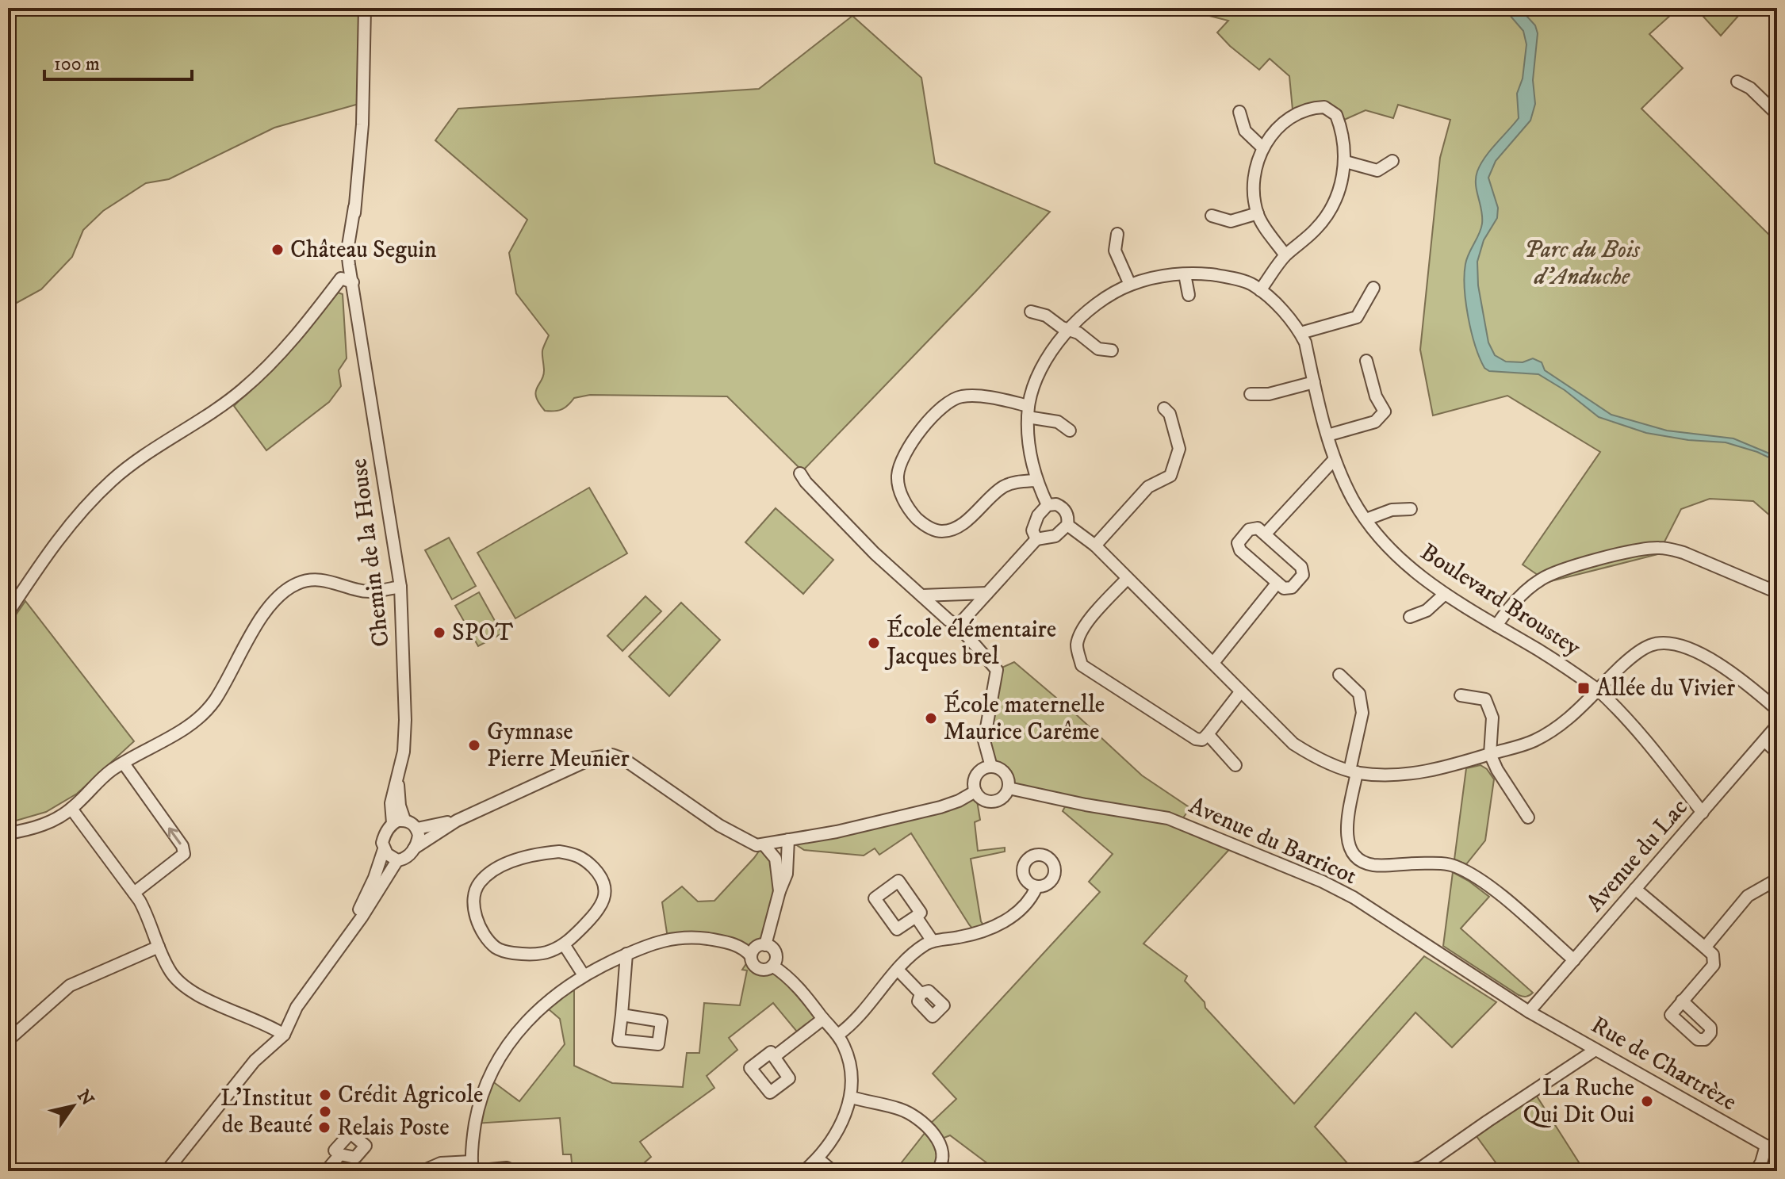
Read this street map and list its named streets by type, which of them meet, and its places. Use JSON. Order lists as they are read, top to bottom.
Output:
{
  "streets": {
    "street": [
      "Chemin de la House",
      "Boulevard Broustey",
      "Avenue du Barricot",
      "Avenue du Lac",
      "Rue de Chartrèze"
    ]
  },
  "crossings": [
    ["Avenue du Barricot", "Avenue du Lac"],
    ["Avenue du Barricot", "Rue de Chartrèze"],
    ["Avenue du Lac", "Rue de Chartrèze"]
  ],
  "parks": ["Parc du Bois d'Anduche"],
  "places": {
    "other": [
      "Château Seguin",
      "SPOT",
      "École élémentaire Jacques brel",
      "École maternelle Maurice Carême",
      "Gymnase Pierre Meunier",
      "Crédit Agricole",
      "La Ruche Qui Dit Oui",
      "L'Institut de Beauté",
      "Relais Poste"
    ],
    "transit": ["Allée du Vivier"]
  },
  "scale_bar": "100 m",
  "north": "top right"
}
